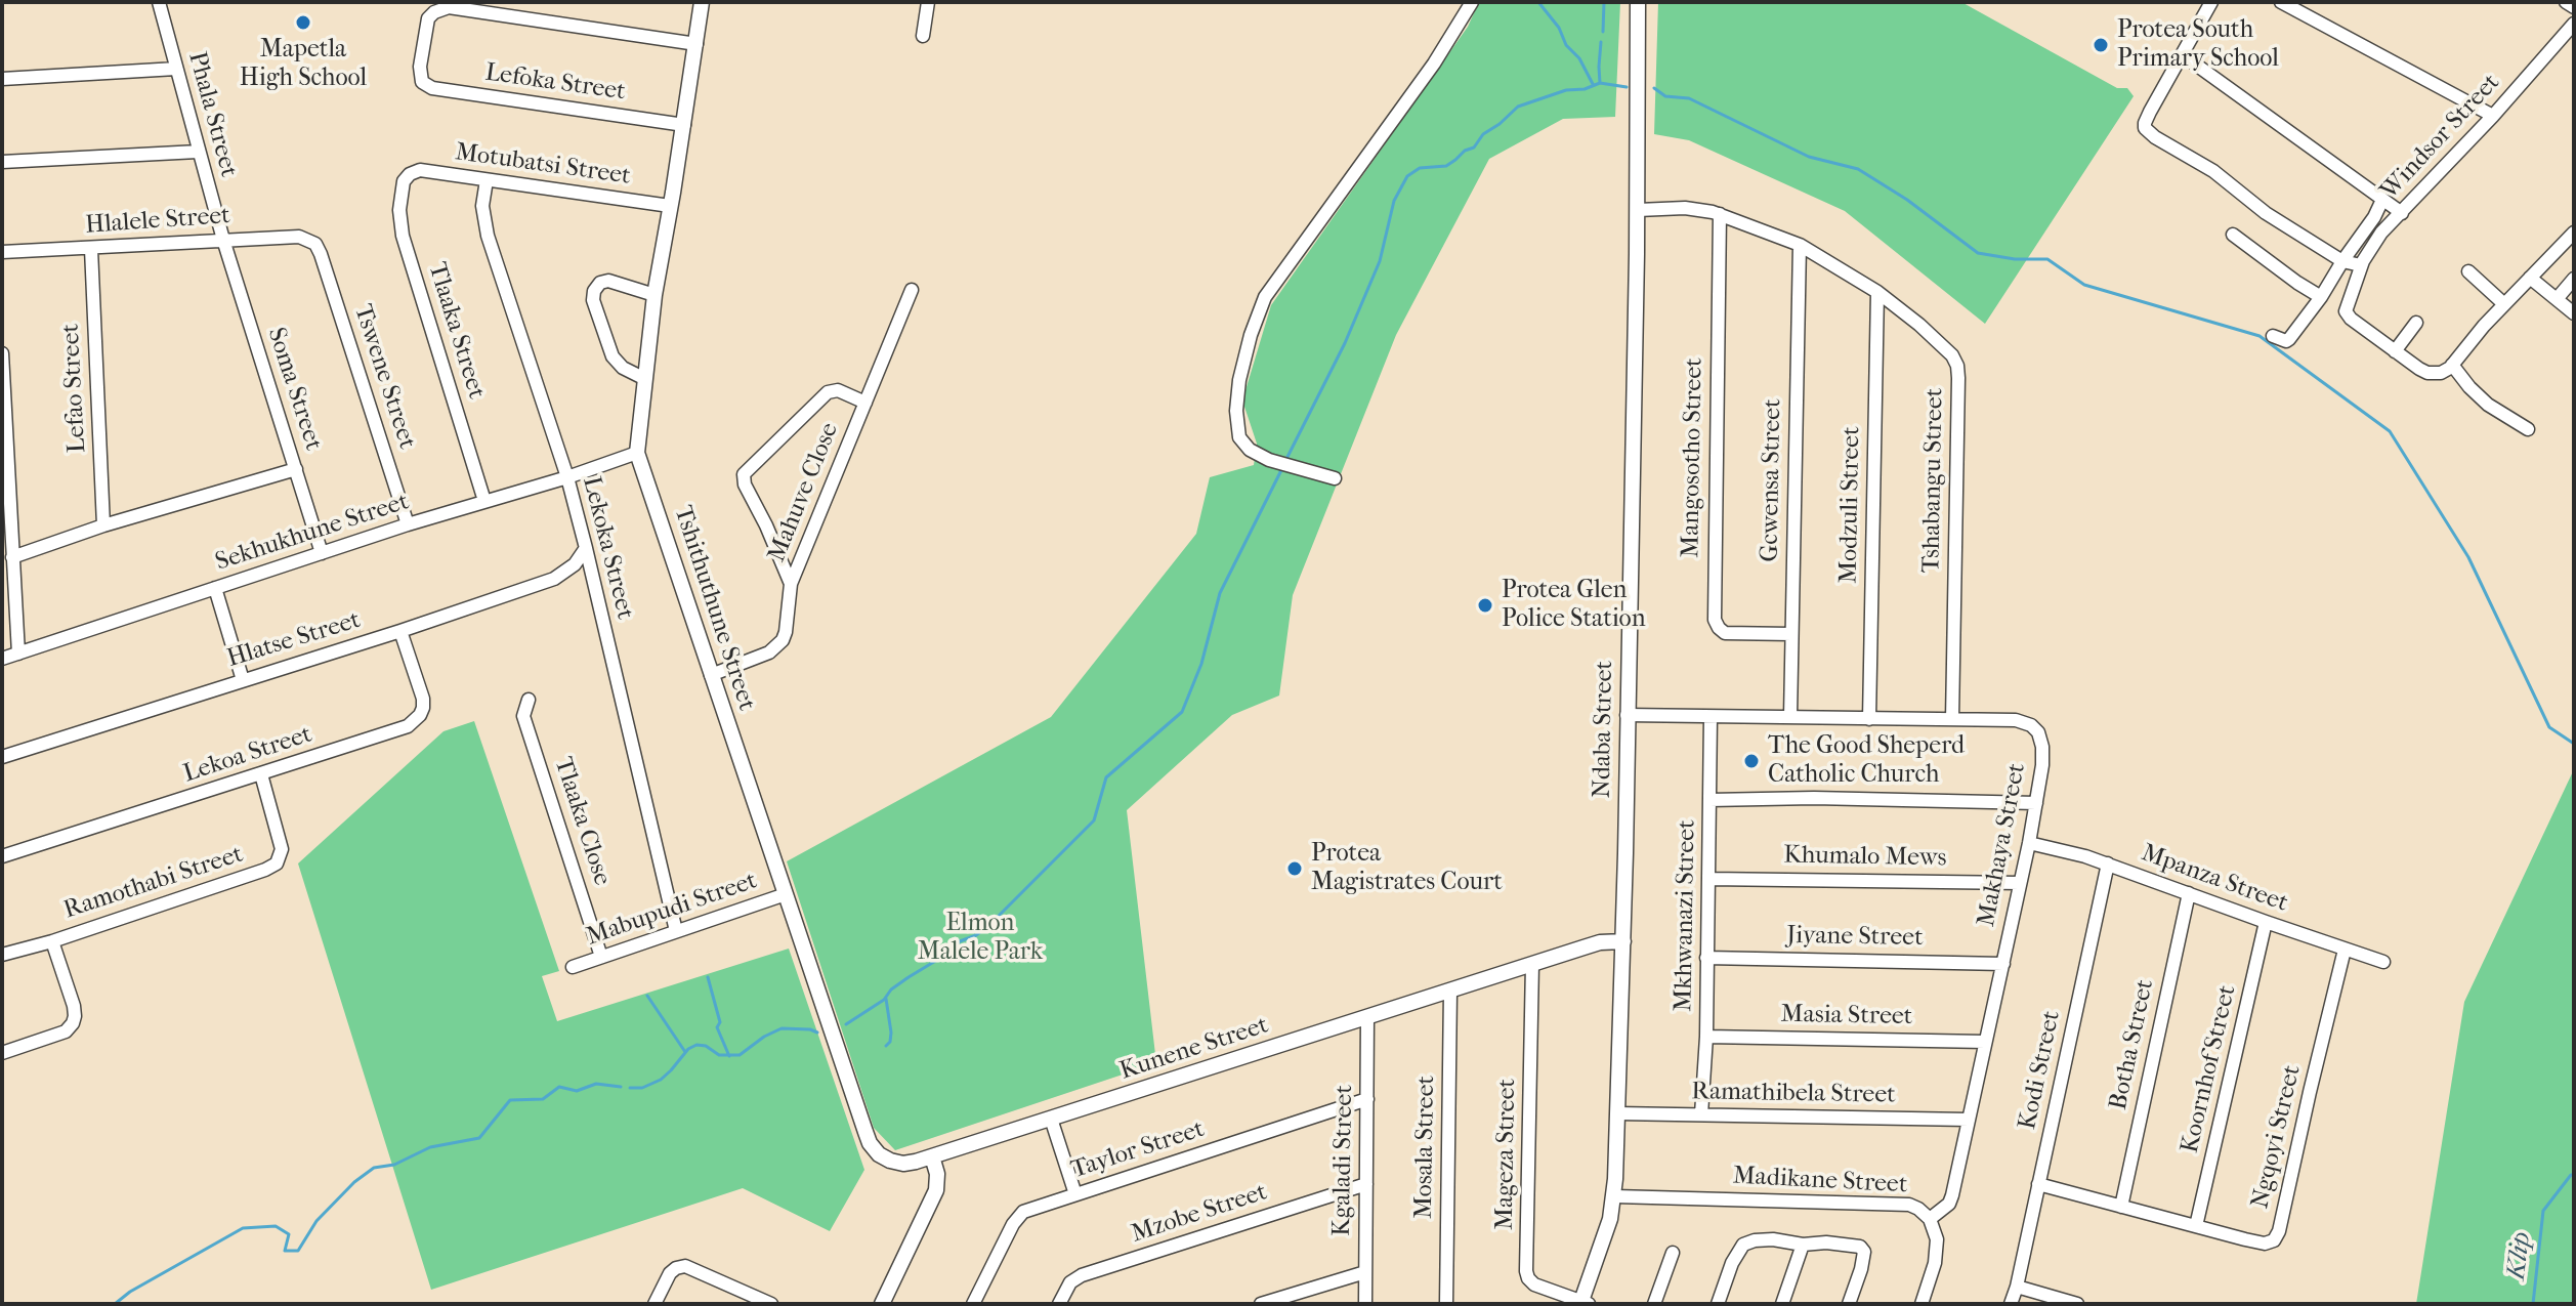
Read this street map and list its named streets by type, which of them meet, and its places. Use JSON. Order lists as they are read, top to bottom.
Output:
{
  "streets": {
    "street": [
      "Lefoka Street",
      "Phala Street",
      "Windsor Street",
      "Motubatsi Street",
      "Hlalele Street",
      "Tlaaka Street",
      "Tswene Street",
      "Lefao Street",
      "Soma Street",
      "Mangosotho Street",
      "Gcwensa Street",
      "Tshabangu Street",
      "Mahuve Close",
      "Modzuli Street",
      "Sekhukhune Street",
      "Lekoka Street",
      "Tshithuthune Street",
      "Hlatse Street",
      "Ndaba Street",
      "Lekoa Street",
      "Tlaaka Close",
      "Makhaya Street",
      "Khumalo Mews",
      "Mpanza Street",
      "Ramothabi Street",
      "Mabupudi Street",
      "Mkhwanazi Street",
      "Jiyane Street",
      "Masia Street",
      "Botha Street",
      "Kunene Street",
      "Koornhof Street",
      "Kodi Street",
      "Ramathibela Street",
      "Ngqoyi Street",
      "Mosala Street",
      "Taylor Street",
      "Mageza Street",
      "Kgaladi Street",
      "Madikane Street",
      "Mzobe Street"
    ]
  },
  "crossings": [
    ["Lefoka Street", "Tshithuthune Street"],
    ["Phala Street", "Hlalele Street"],
    ["Phala Street", "Soma Street"],
    ["Motubatsi Street", "Tlaaka Street"],
    ["Motubatsi Street", "Lekoka Street"],
    ["Motubatsi Street", "Tshithuthune Street"],
    ["Hlalele Street", "Tswene Street"],
    ["Hlalele Street", "Lefao Street"],
    ["Hlalele Street", "Soma Street"],
    ["Tlaaka Street", "Sekhukhune Street"],
    ["Tswene Street", "Sekhukhune Street"],
    ["Soma Street", "Sekhukhune Street"],
    ["Mangosotho Street", "Gcwensa Street"],
    ["Mangosotho Street", "Tshabangu Street"],
    ["Gcwensa Street", "Tshabangu Street"],
    ["Gcwensa Street", "Makhaya Street"],
    ["Tshabangu Street", "Modzuli Street"],
    ["Tshabangu Street", "Ndaba Street"],
    ["Tshabangu Street", "Makhaya Street"],
    ["Mahuve Close", "Tshithuthune Street"],
    ["Modzuli Street", "Makhaya Street"],
    ["Sekhukhune Street", "Lekoka Street"],
    ["Sekhukhune Street", "Tshithuthune Street"],
    ["Lekoka Street", "Hlatse Street"],
    ["Lekoka Street", "Mabupudi Street"],
    ["Tshithuthune Street", "Mabupudi Street"],
    ["Tshithuthune Street", "Kunene Street"],
    ["Hlatse Street", "Lekoa Street"],
    ["Ndaba Street", "Makhaya Street"],
    ["Ndaba Street", "Kunene Street"],
    ["Ndaba Street", "Ramathibela Street"],
    ["Ndaba Street", "Mageza Street"],
    ["Ndaba Street", "Madikane Street"],
    ["Lekoa Street", "Ramothabi Street"],
    ["Tlaaka Close", "Mabupudi Street"],
    ["Makhaya Street", "Khumalo Mews"],
    ["Makhaya Street", "Mpanza Street"],
    ["Makhaya Street", "Mkhwanazi Street"],
    ["Makhaya Street", "Jiyane Street"],
    ["Makhaya Street", "Masia Street"],
    ["Makhaya Street", "Ramathibela Street"],
    ["Makhaya Street", "Madikane Street"],
    ["Khumalo Mews", "Mkhwanazi Street"],
    ["Mpanza Street", "Botha Street"],
    ["Mpanza Street", "Koornhof Street"],
    ["Mpanza Street", "Kodi Street"],
    ["Mpanza Street", "Ngqoyi Street"],
    ["Mkhwanazi Street", "Jiyane Street"],
    ["Mkhwanazi Street", "Masia Street"],
    ["Mkhwanazi Street", "Ramathibela Street"],
    ["Botha Street", "Ngqoyi Street"],
    ["Kunene Street", "Mosala Street"],
    ["Kunene Street", "Mageza Street"],
    ["Kunene Street", "Kgaladi Street"],
    ["Koornhof Street", "Ngqoyi Street"],
    ["Kodi Street", "Ngqoyi Street"],
    ["Taylor Street", "Kgaladi Street"],
    ["Kgaladi Street", "Mzobe Street"]
  ],
  "water": ["Klip"],
  "parks": ["Elmon Malele Park"],
  "places": [
    "Mapetla High School",
    "Protea South Primary School",
    "Protea Glen Police Station",
    "The Good Sheperd Catholic Church",
    "Protea Magistrates Court"
  ]
}
